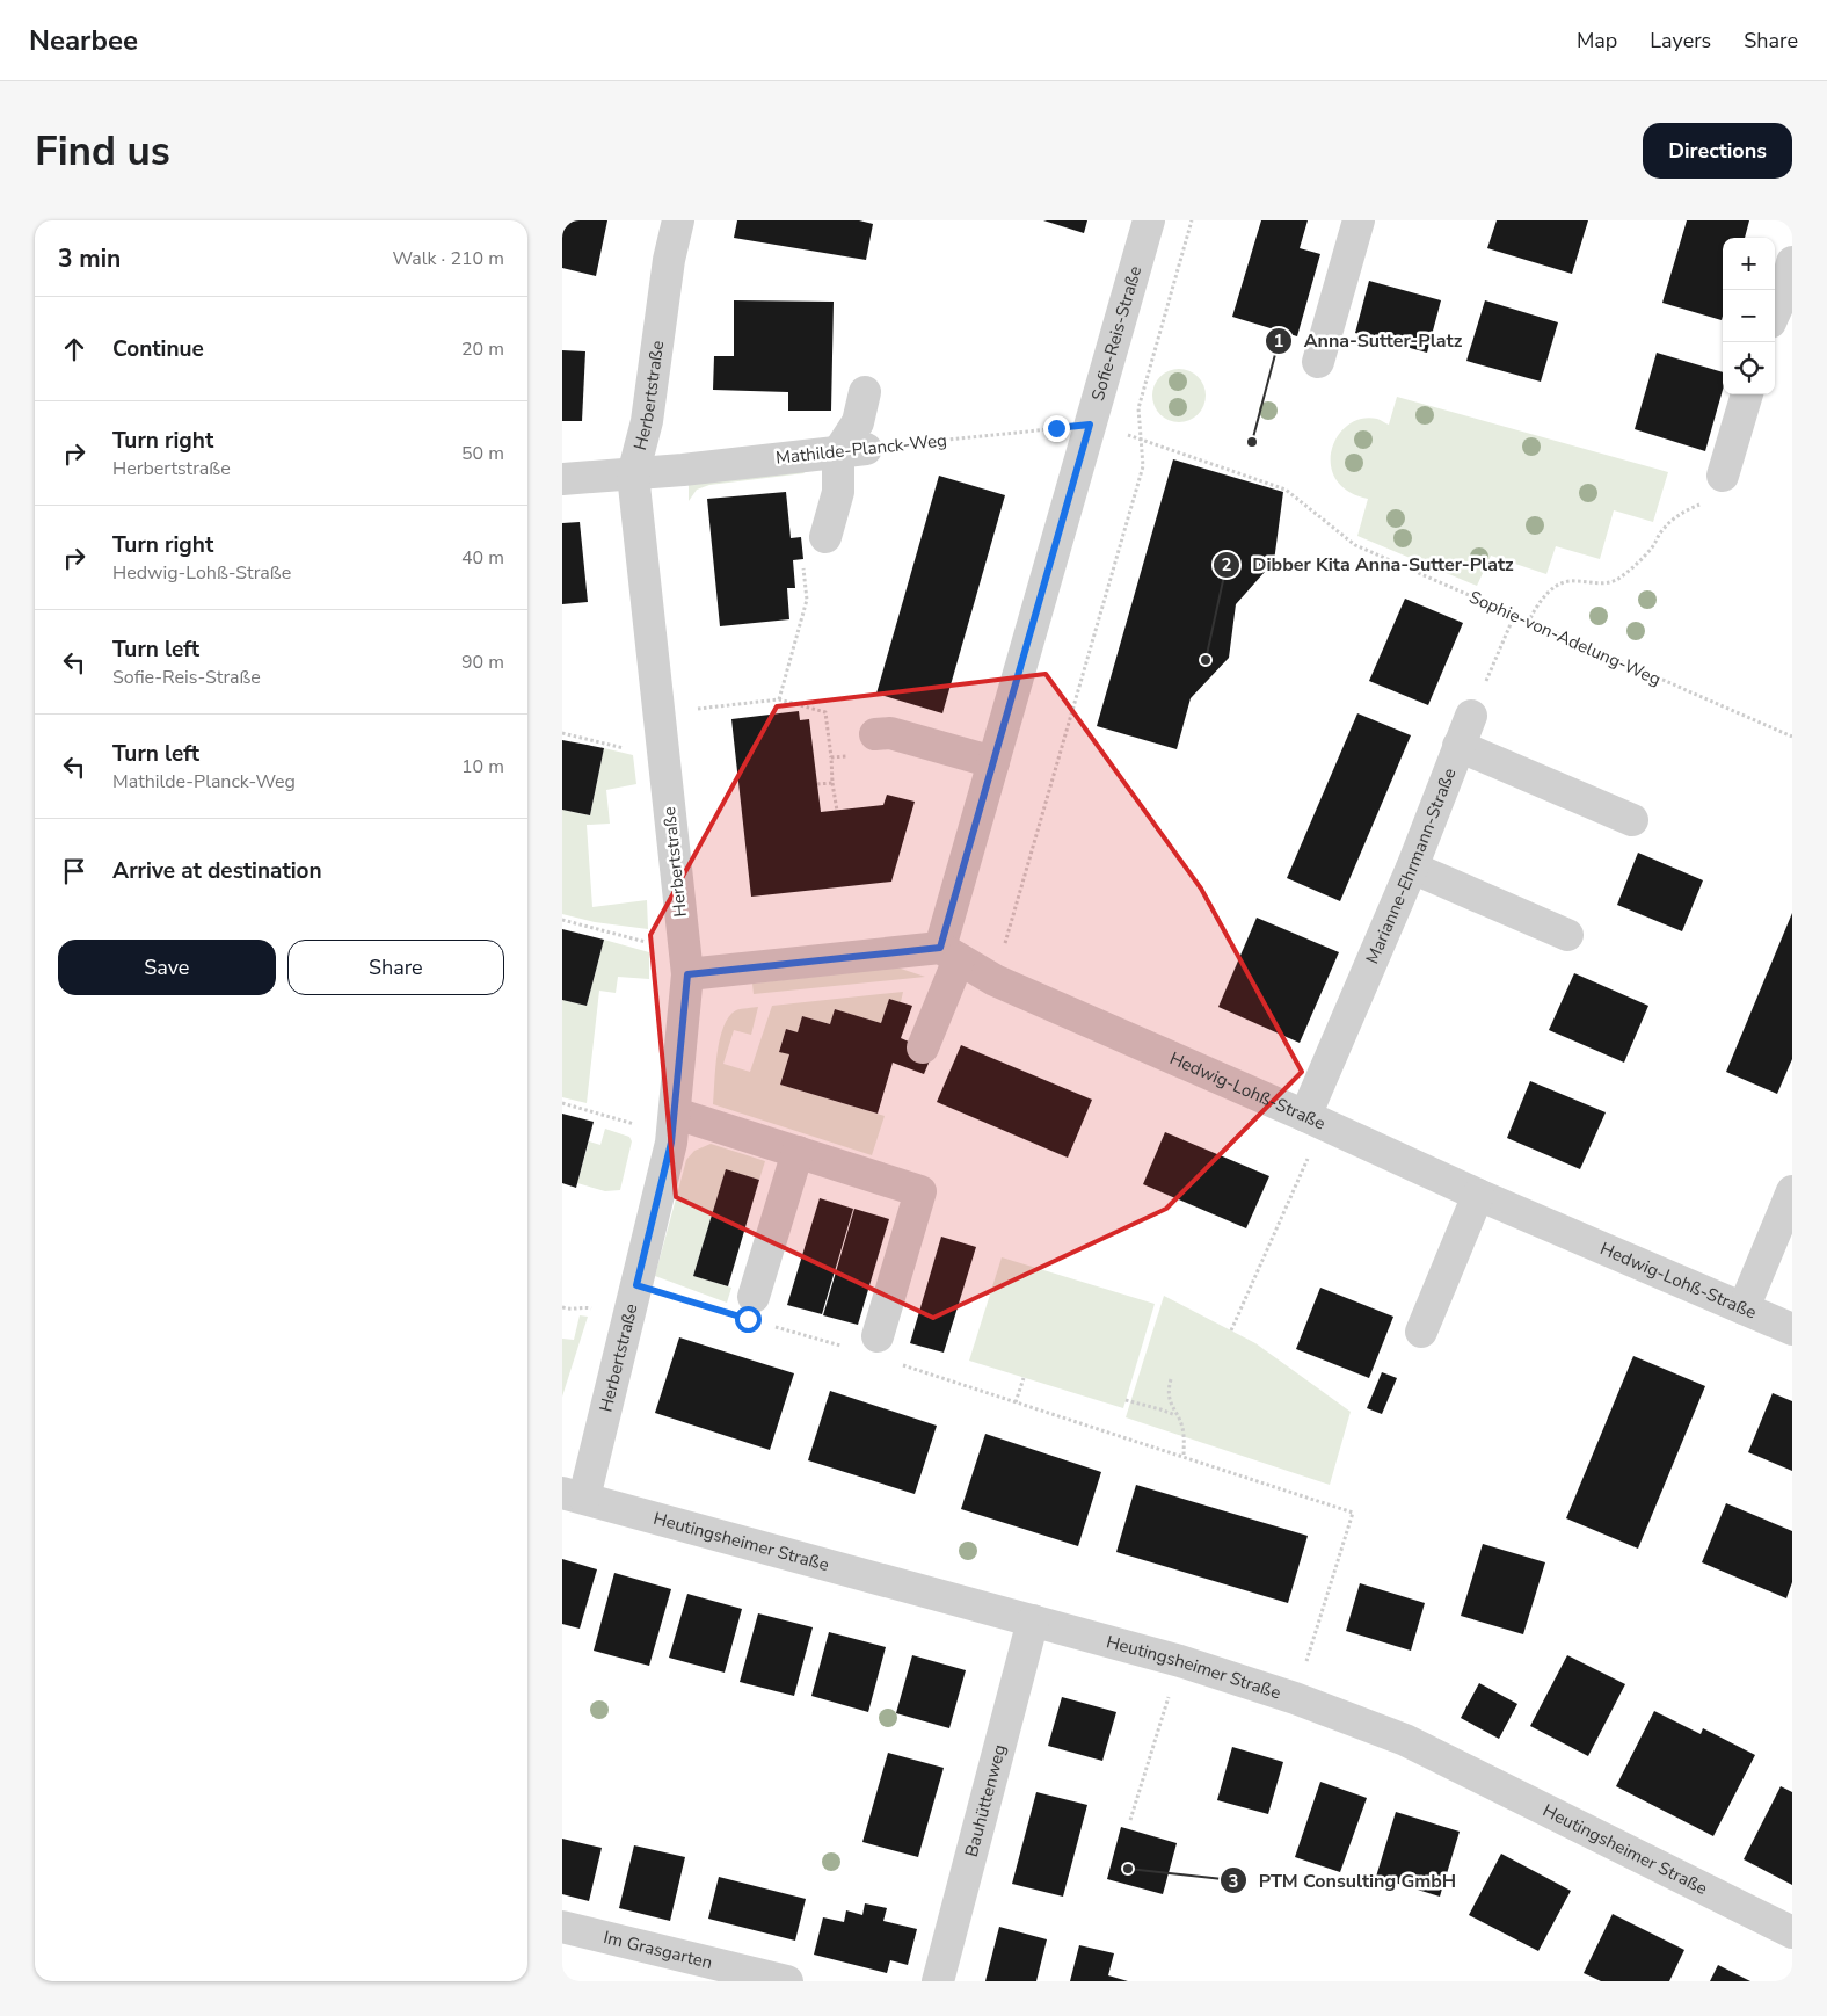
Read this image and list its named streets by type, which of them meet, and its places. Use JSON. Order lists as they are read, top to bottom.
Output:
{
  "streets": {
    "street": [
      "Sofie-Reis-Straße",
      "Herbertstraße",
      "Mathilde-Planck-Weg",
      "Marianne-Ehrmann-Straße",
      "Hedwig-Lohß-Straße",
      "Heutingsheimer Straße",
      "Bauhüttenweg",
      "Im Grasgarten"
    ],
    "path": ["Sophie-von-Adelung-Weg"]
  },
  "crossings": [
    ["Sofie-Reis-Straße", "Mathilde-Planck-Weg"],
    ["Sofie-Reis-Straße", "Hedwig-Lohß-Straße"],
    ["Herbertstraße", "Mathilde-Planck-Weg"],
    ["Herbertstraße", "Heutingsheimer Straße"],
    ["Marianne-Ehrmann-Straße", "Hedwig-Lohß-Straße"],
    ["Heutingsheimer Straße", "Bauhüttenweg"]
  ],
  "places": ["Anna-Sutter-Platz", "Dibber Kita Anna-Sutter-Platz", "PTM Consulting GmbH"],
  "page": {
    "header": "Nearbee",
    "nav": ["Map", "Layers", "Share"],
    "buttons": [
      "Directions",
      ["Save", "Share"]
    ],
    "title": "Find us",
    "heading": ["3 min", "Walk · 210 m"],
    "map_buttons": ["+", "−"],
    "list": [
      ["Continue", "20 m"],
      ["Turn right", "Herbertstraße", "50 m"],
      ["Turn right", "Hedwig-Lohß-Straße", "40 m"],
      ["Turn left", "Sofie-Reis-Straße", "90 m"],
      ["Turn left", "Mathilde-Planck-Weg", "10 m"],
      "Arrive at destination"
    ]
  }
}
